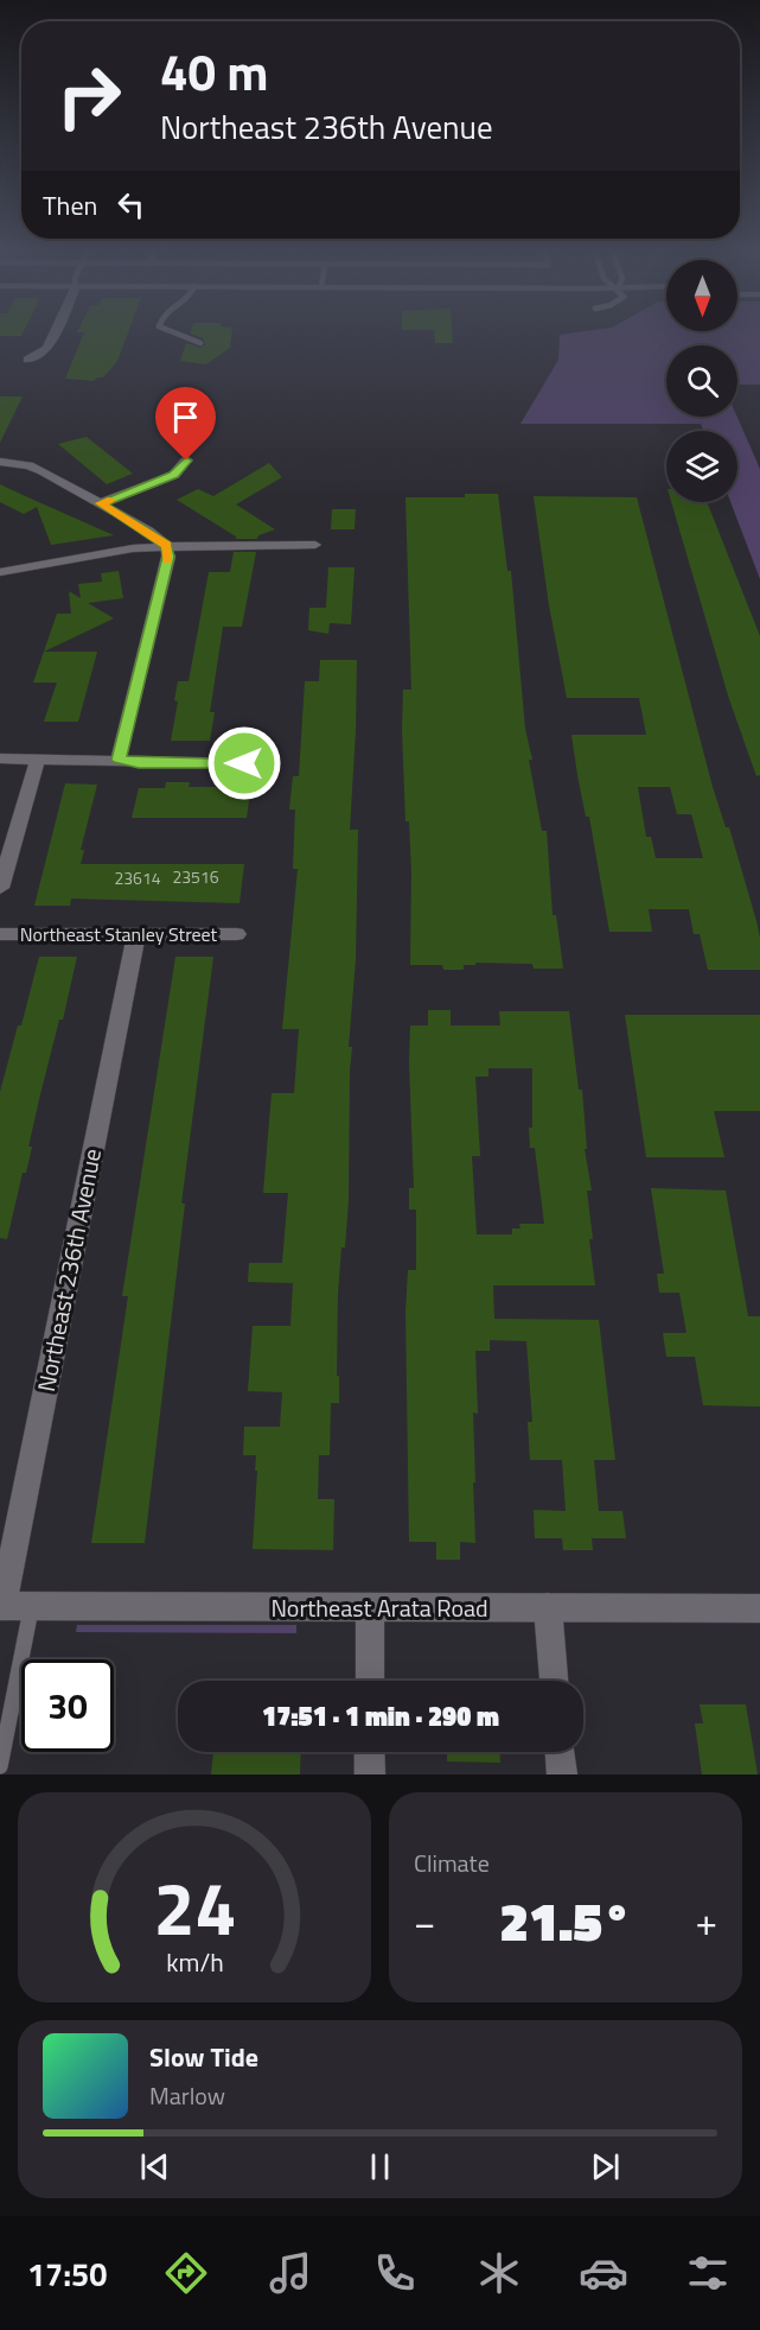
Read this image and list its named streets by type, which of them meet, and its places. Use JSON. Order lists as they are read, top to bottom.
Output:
{
  "streets": {
    "street": ["Northeast Stanley Street", "Northeast 236th Avenue", "Northeast Arata Road"]
  },
  "crossings": [
    ["Northeast Stanley Street", "Northeast 236th Avenue"],
    ["Northeast 236th Avenue", "Northeast Arata Road"]
  ],
  "house_numbers": ["23516", "23614"],
  "north": "bottom",
  "page": {
    "turn": ["40 m", "Northeast 236th Avenue"],
    "then": "Then",
    "limit": "30",
    "trip": "17:51 · 1 min · 290 m",
    "tile": "Climate",
    "heat": ["−", "21.5°", "+"],
    "song": ["Slow Tide", "Marlow"],
    "tabs": "17:50",
    "gauge": ["24", "km/h"]
  }
}
